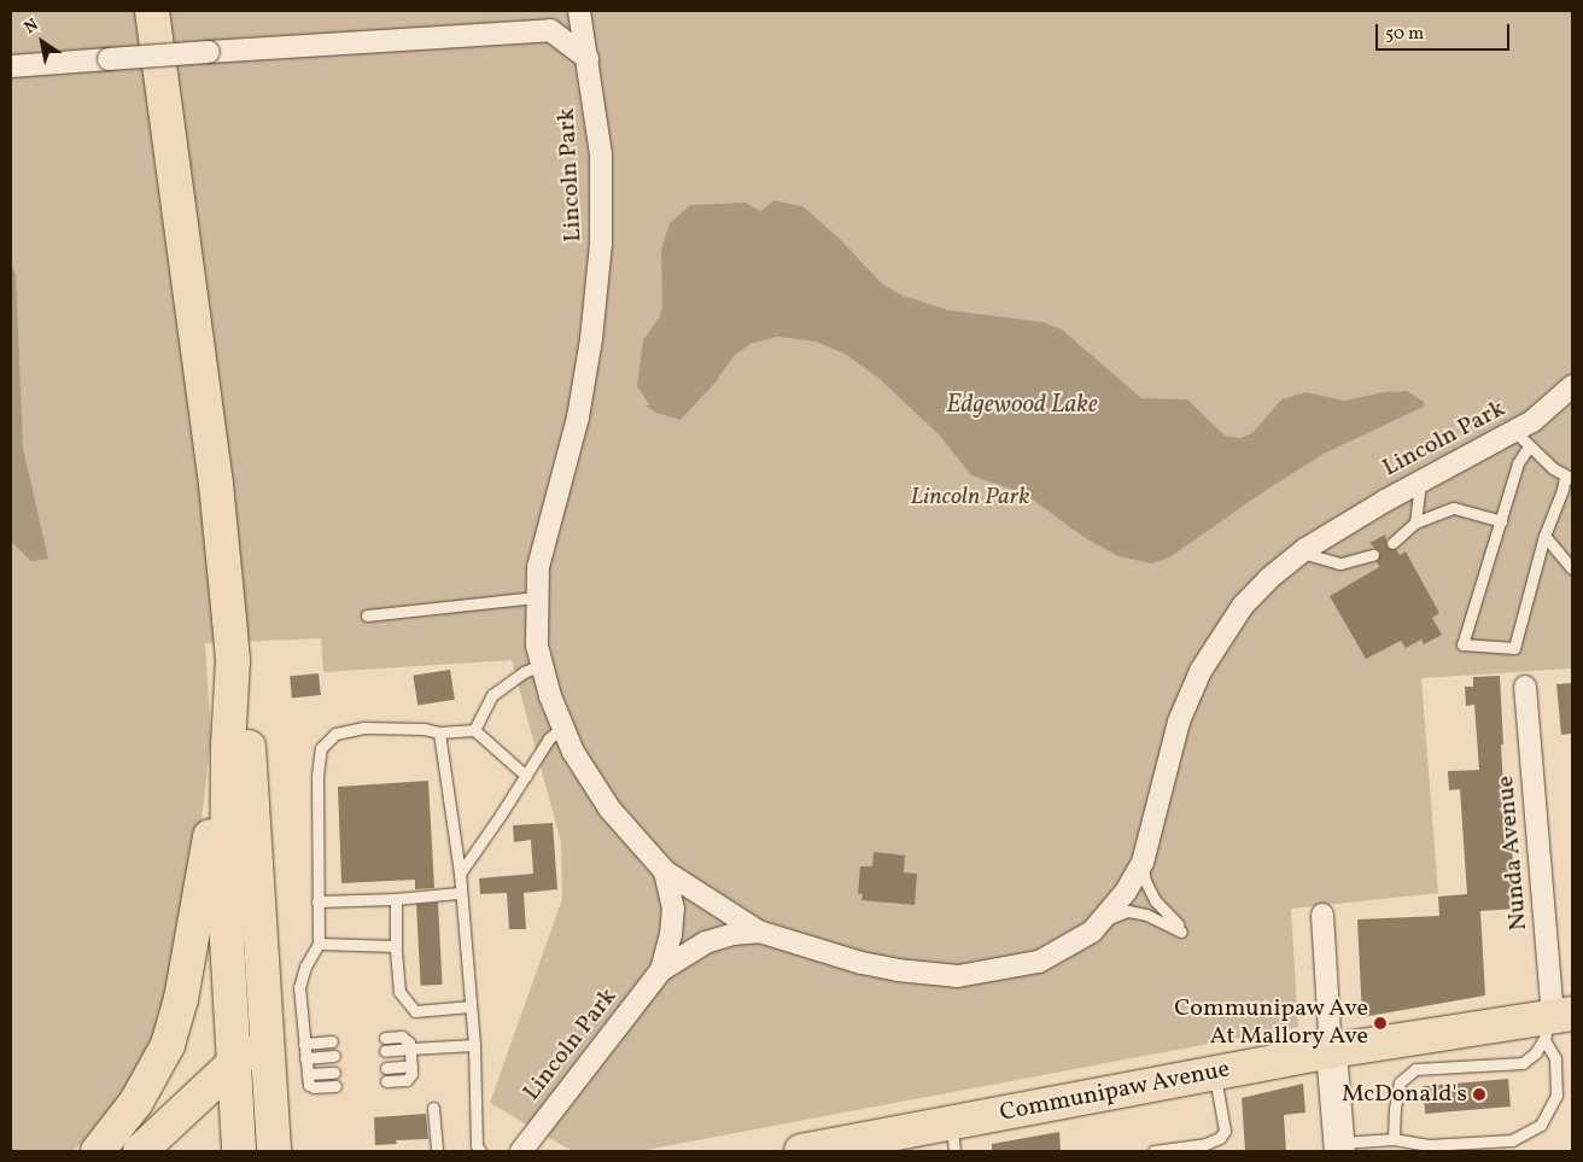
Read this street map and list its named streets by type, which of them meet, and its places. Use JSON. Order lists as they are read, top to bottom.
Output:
{
  "streets": {
    "main road": ["Communipaw Avenue"],
    "street": ["Lincoln Park", "Nunda Avenue"]
  },
  "crossings": [
    ["Nunda Avenue", "Communipaw Avenue"]
  ],
  "water": ["Edgewood Lake"],
  "parks": ["Lincoln Park"],
  "places": ["Communipaw Ave At Mallory Ave", "McDonald's"],
  "scale_bar": "50 m",
  "north": "top left"
}
